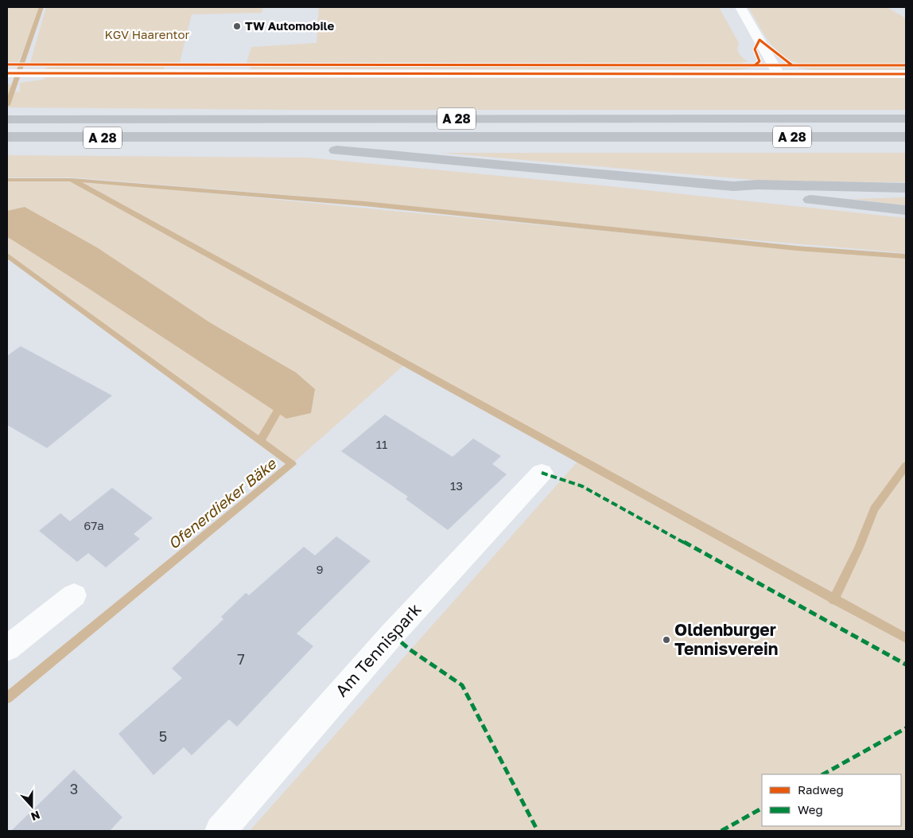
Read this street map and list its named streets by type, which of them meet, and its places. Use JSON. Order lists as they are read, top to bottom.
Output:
{
  "streets": {
    "highway": ["A 28"],
    "street": ["Am Tennispark"]
  },
  "water": ["Ofenerdieker Bäke"],
  "parks": ["KGV Haarentor"],
  "places": ["TW Automobile", "Oldenburger Tennisverein"],
  "house_numbers": [
    "11",
    "13",
    "67a",
    "9",
    "7",
    "5",
    "3"
  ],
  "legend": ["Radweg", "Weg"],
  "north": "bottom"
}
